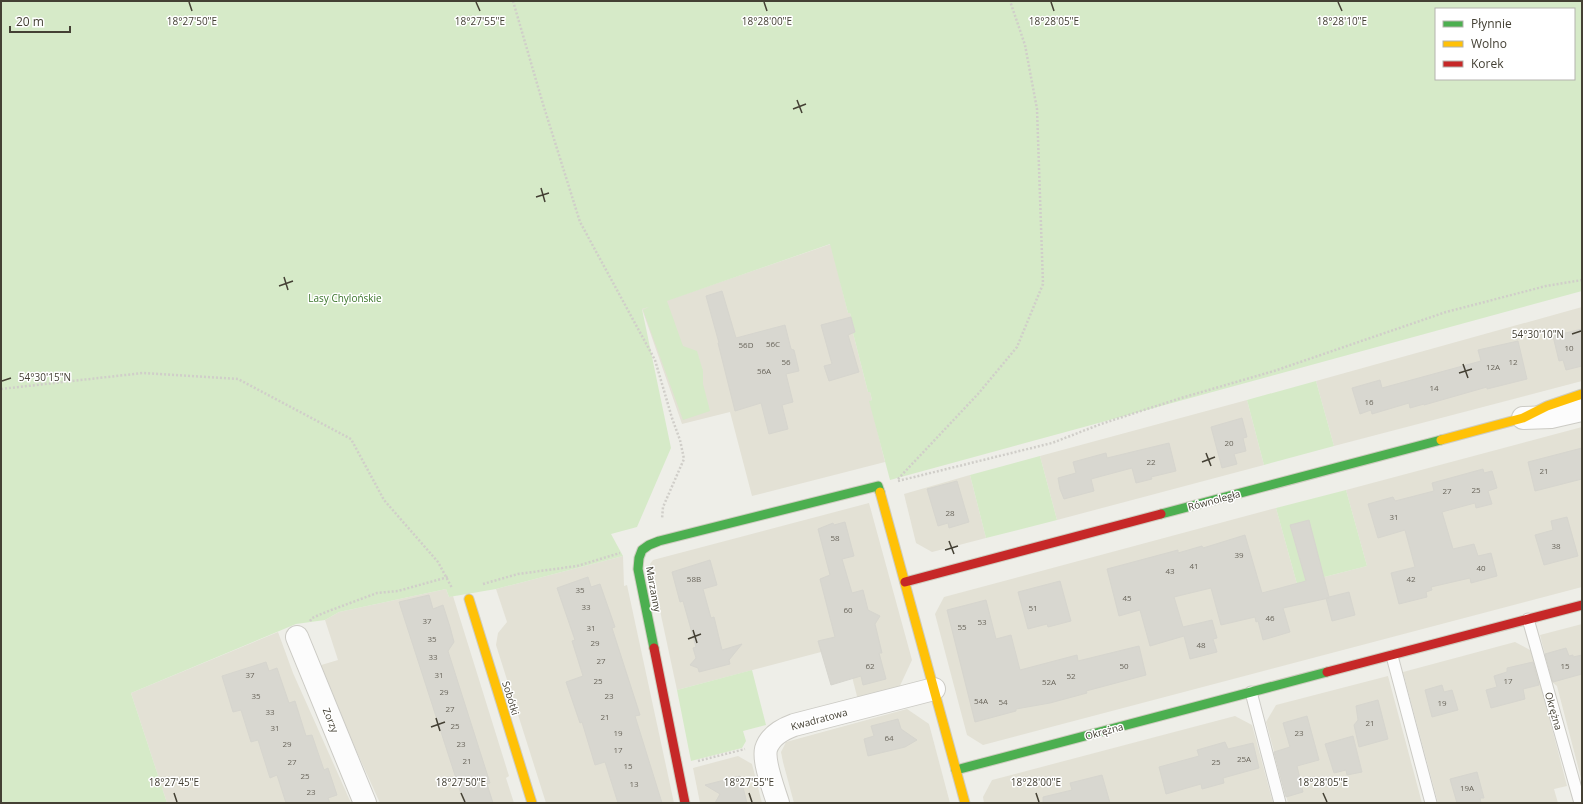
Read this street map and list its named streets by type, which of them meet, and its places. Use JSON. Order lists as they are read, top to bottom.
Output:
{
  "streets": {
    "street": [
      "Równoległa",
      "Marzanny",
      "Sobótki",
      "Okrężna",
      "Kwadratowa",
      "Zorzy"
    ]
  },
  "parks": ["Lasy Chylońskie"],
  "house_numbers": [
    "56C",
    "56D",
    "10",
    "56",
    "12",
    "12A",
    "56A",
    "14",
    "16",
    "20",
    "22",
    "21",
    "25",
    "27",
    "28",
    "31",
    "58",
    "38",
    "39",
    "41",
    "40",
    "43",
    "58B",
    "42",
    "35",
    "45",
    "33",
    "51",
    "60",
    "46",
    "37",
    "53",
    "55",
    "31",
    "35",
    "29",
    "48",
    "33",
    "27",
    "62",
    "50",
    "15",
    "37",
    "31",
    "52",
    "25",
    "17",
    "52A",
    "29",
    "35",
    "23",
    "54A",
    "54",
    "19",
    "27",
    "33",
    "21",
    "21",
    "25",
    "31",
    "19",
    "23",
    "64",
    "29",
    "23",
    "17",
    "25A",
    "21",
    "27",
    "25",
    "15",
    "25",
    "13",
    "19A",
    "23"
  ],
  "legend": ["Płynnie", "Wolno", "Korek"],
  "scale_bar": "20 m",
  "coordinates": [
    "18°28'05\"E",
    "18°28'10\"E",
    "18°27'50\"E",
    "18°27'55\"E",
    "18°28'00\"E",
    "54°30'10\"N",
    "54°30'15\"N",
    "18°27'45\"E"
  ]
}
